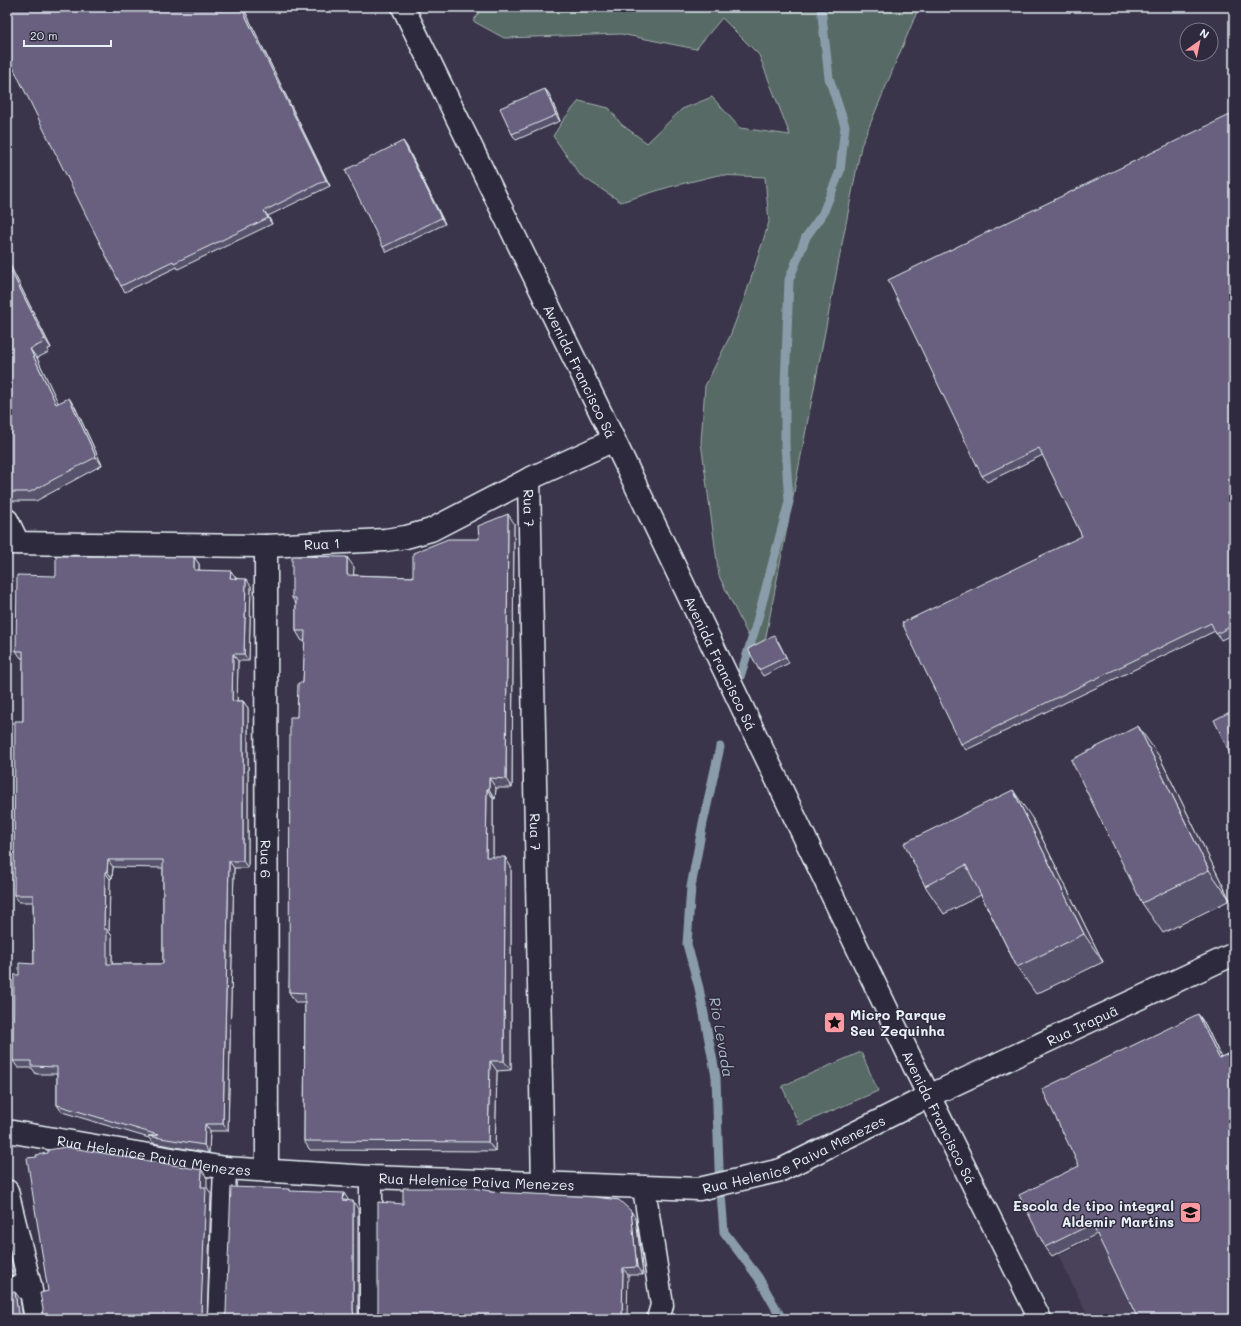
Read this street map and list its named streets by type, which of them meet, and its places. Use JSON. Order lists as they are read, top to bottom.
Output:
{
  "streets": {
    "street": [
      "Avenida Francisco Sá",
      "Rua 7",
      "Rua 1",
      "Rua 6",
      "Rua Irapuã",
      "Rua Helenice Paiva Menezes"
    ]
  },
  "crossings": [
    ["Avenida Francisco Sá", "Rua 1"],
    ["Avenida Francisco Sá", "Rua Irapuã"],
    ["Avenida Francisco Sá", "Rua Helenice Paiva Menezes"],
    ["Rua 7", "Rua 1"],
    ["Rua 7", "Rua Helenice Paiva Menezes"],
    ["Rua 1", "Rua 6"],
    ["Rua 6", "Rua Helenice Paiva Menezes"],
    ["Rua Irapuã", "Rua Helenice Paiva Menezes"]
  ],
  "water": ["Rio Levada"],
  "places": {
    "place": ["Micro Parque Seu Zequinha"],
    "school or university": ["Escola de tipo integral Aldemir Martins"]
  },
  "scale_bar": "20 m",
  "north": "top right"
}
